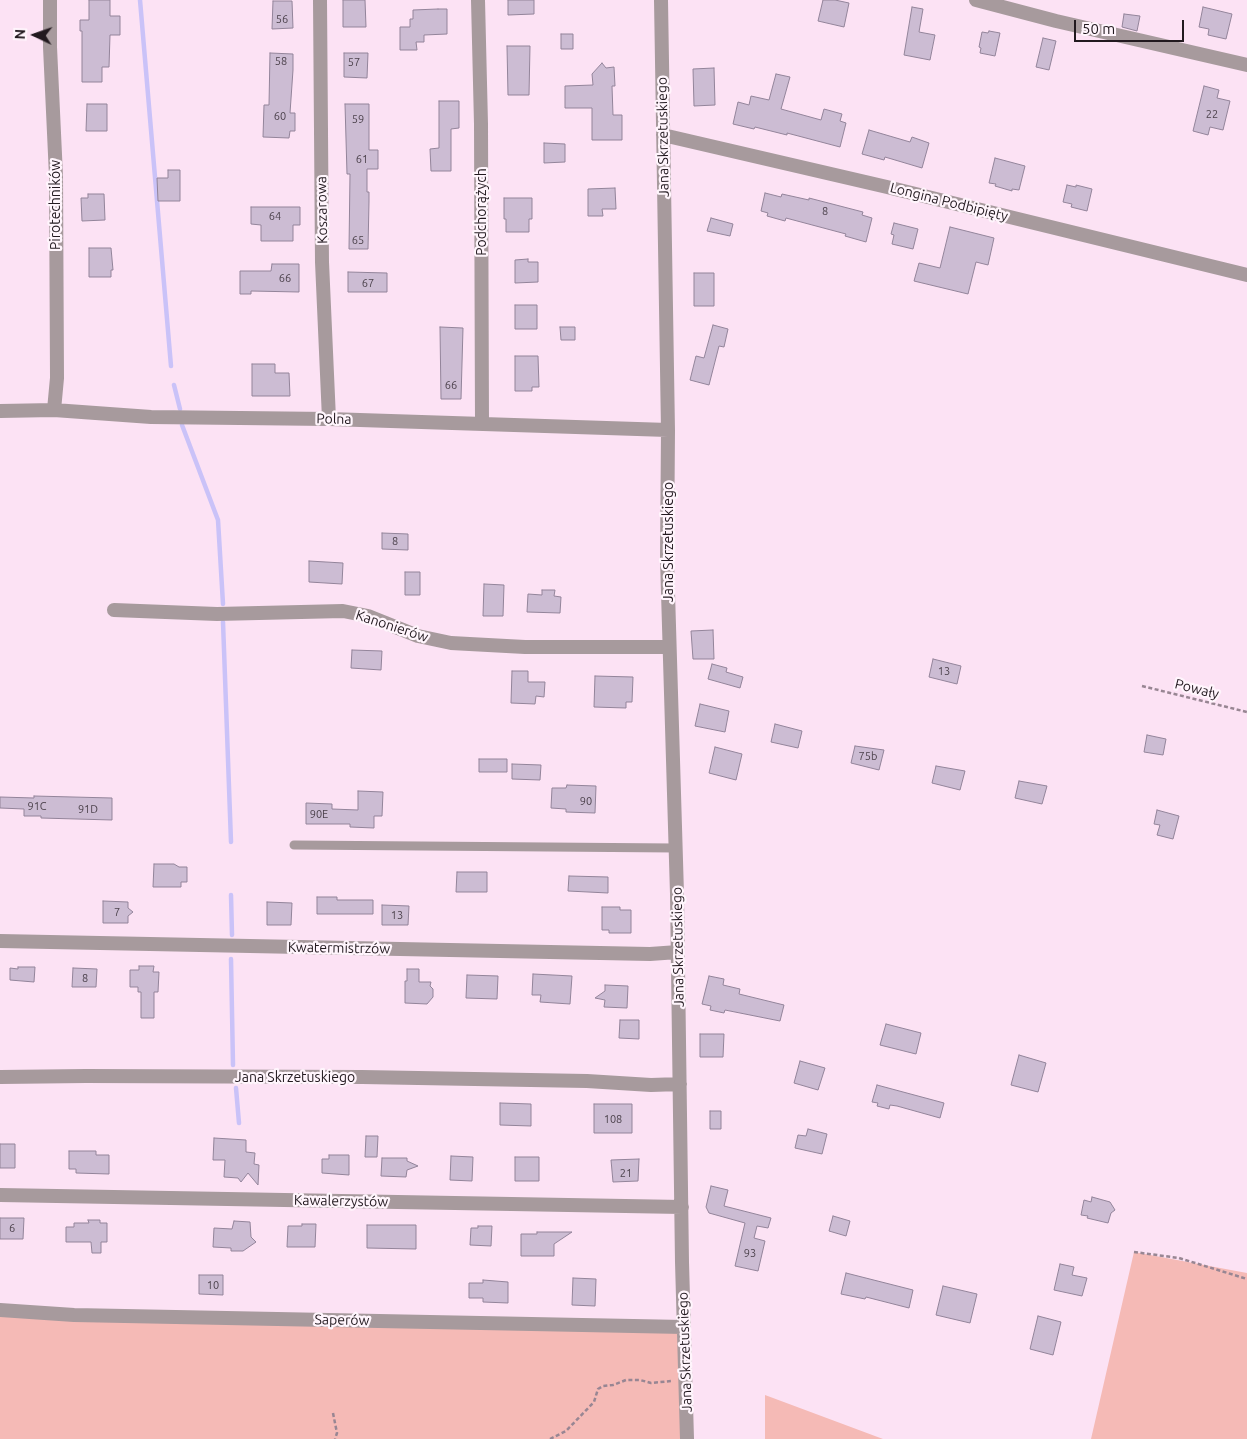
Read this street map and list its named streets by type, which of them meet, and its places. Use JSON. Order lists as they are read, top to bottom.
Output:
{
  "streets": {
    "street": [
      "Jana Skrzetuskiego",
      "Longina Podbipięty",
      "Pirotechników",
      "Koszarowa",
      "Podchorążych",
      "Polna",
      "Kanonierów",
      "Kwatermistrzów",
      "Kawalerzystów",
      "Saperów"
    ],
    "path": ["Powały"]
  },
  "crossings": [
    ["Jana Skrzetuskiego", "Longina Podbipięty"],
    ["Jana Skrzetuskiego", "Polna"],
    ["Jana Skrzetuskiego", "Kanonierów"],
    ["Jana Skrzetuskiego", "Kwatermistrzów"],
    ["Jana Skrzetuskiego", "Kawalerzystów"],
    ["Jana Skrzetuskiego", "Saperów"],
    ["Pirotechników", "Polna"],
    ["Koszarowa", "Polna"],
    ["Podchorążych", "Polna"]
  ],
  "house_numbers": [
    "56",
    "58",
    "57",
    "22",
    "60",
    "59",
    "61",
    "8",
    "64",
    "65",
    "66",
    "67",
    "66",
    "8",
    "13",
    "75b",
    "90",
    "91C",
    "91D",
    "90E",
    "7",
    "13",
    "8",
    "108",
    "21",
    "6",
    "93",
    "10"
  ],
  "scale_bar": "50 m",
  "north": "left"
}
